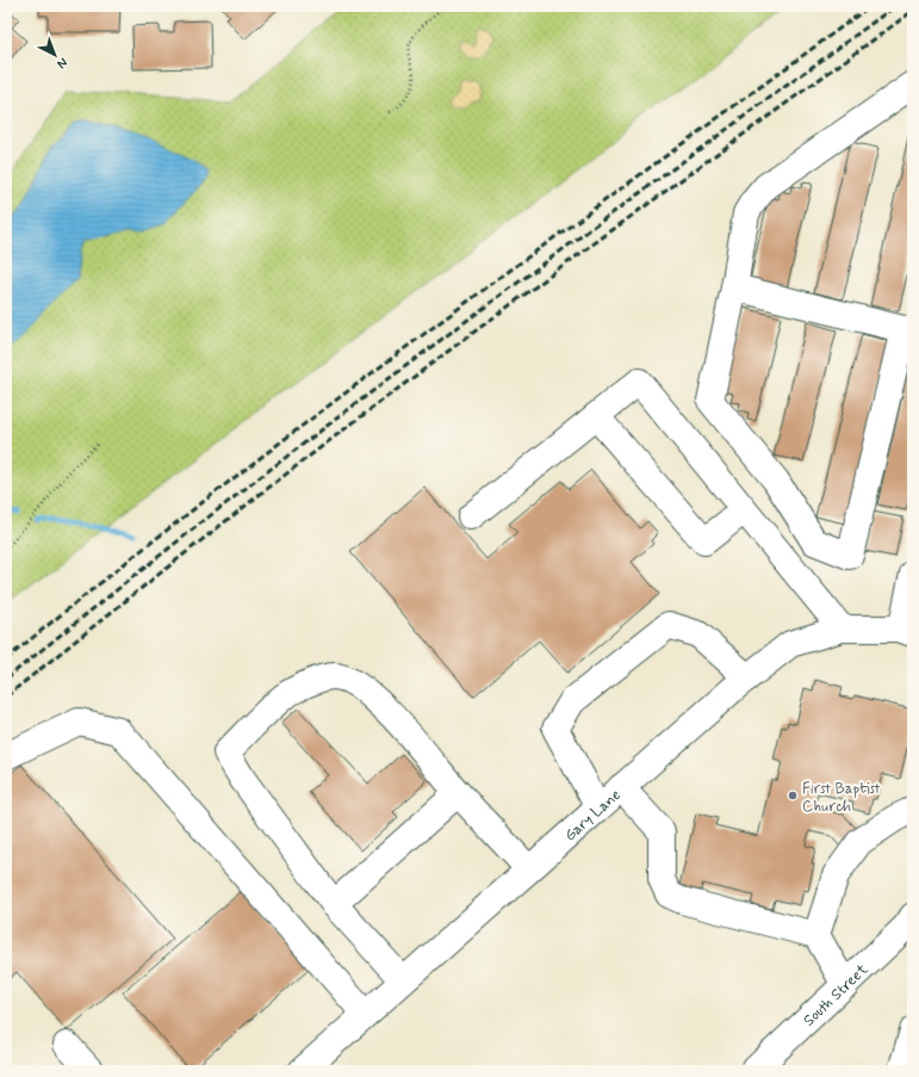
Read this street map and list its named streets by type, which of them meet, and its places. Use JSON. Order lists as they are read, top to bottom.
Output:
{
  "streets": {
    "street": ["Gary Lane", "South Street"]
  },
  "places": ["First Baptist Church"],
  "north": "bottom right"
}
